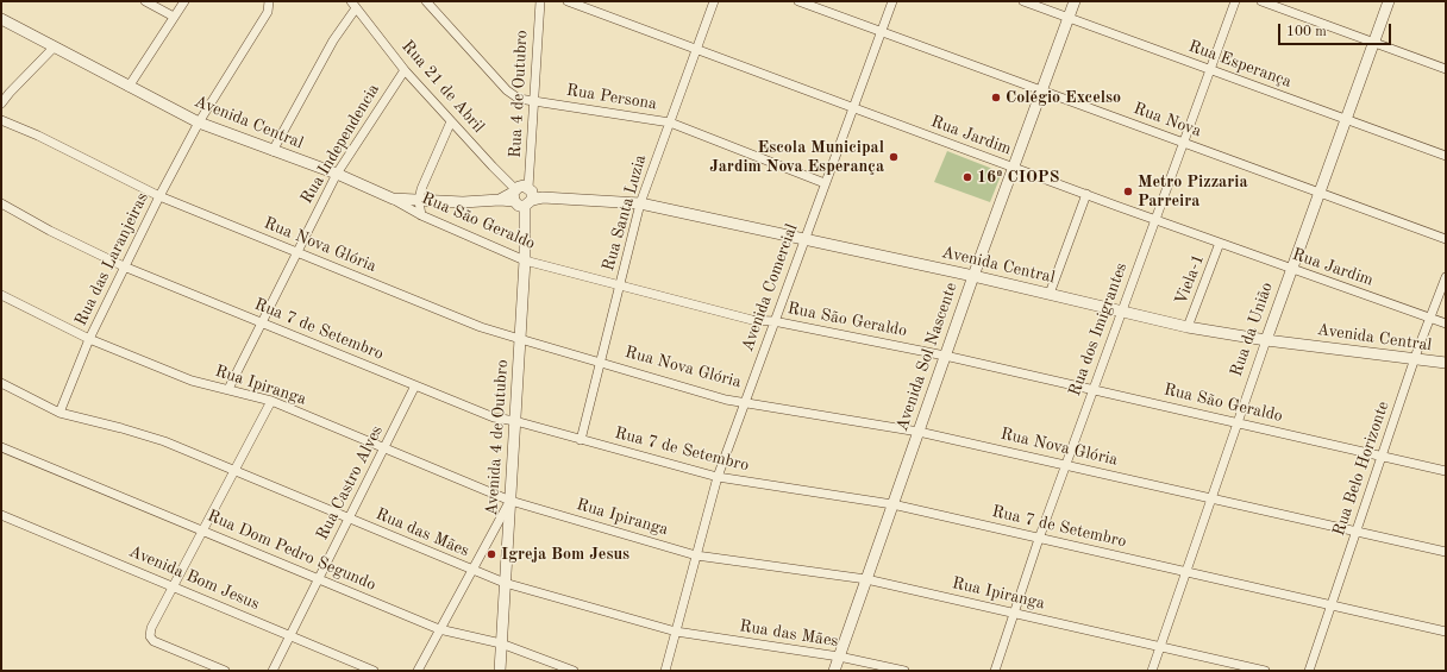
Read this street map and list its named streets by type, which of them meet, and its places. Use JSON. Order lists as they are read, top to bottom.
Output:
{
  "streets": {
    "street": [
      "Rua Esperança",
      "Rua 21 de Abril",
      "Rua 4 de Outubro",
      "Rua Persona",
      "Rua Nova",
      "Avenida Central",
      "Rua Jardim",
      "Rua Independencia",
      "Rua Santa Luzia",
      "Rua São Geraldo",
      "Rua Nova Glória",
      "Rua das Laranjeiras",
      "Viela-1",
      "Avenida Comercial",
      "Rua 7 de Setembro",
      "Rua dos Imigrantes",
      "Rua da União",
      "Avenida Sol Nascente",
      "Rua Ipiranga",
      "Avenida 4 de Outubro",
      "Rua Belo Horizonte",
      "Rua Castro Alves",
      "Rua das Mães",
      "Rua Dom Pedro Segundo",
      "Avenida Bom Jesus"
    ]
  },
  "crossings": [
    ["Rua Esperança", "Rua dos Imigrantes"],
    ["Rua Esperança", "Rua da União"],
    ["Rua Esperança", "Avenida Sol Nascente"],
    ["Rua 21 de Abril", "Avenida Central"],
    ["Rua 21 de Abril", "Rua Independencia"],
    ["Rua 4 de Outubro", "Rua Persona"],
    ["Rua 4 de Outubro", "Avenida Central"],
    ["Rua 4 de Outubro", "Avenida 4 de Outubro"],
    ["Rua Persona", "Rua Santa Luzia"],
    ["Rua Persona", "Avenida Comercial"],
    ["Rua Nova", "Avenida Comercial"],
    ["Rua Nova", "Rua dos Imigrantes"],
    ["Rua Nova", "Rua da União"],
    ["Rua Nova", "Avenida Sol Nascente"],
    ["Avenida Central", "Rua Independencia"],
    ["Avenida Central", "Rua Santa Luzia"],
    ["Avenida Central", "Rua São Geraldo"],
    ["Avenida Central", "Rua das Laranjeiras"],
    ["Avenida Central", "Viela-1"],
    ["Avenida Central", "Avenida Comercial"],
    ["Avenida Central", "Rua dos Imigrantes"],
    ["Avenida Central", "Rua da União"],
    ["Avenida Central", "Avenida Sol Nascente"],
    ["Avenida Central", "Avenida 4 de Outubro"],
    ["Avenida Central", "Rua Belo Horizonte"],
    ["Rua Jardim", "Rua Santa Luzia"],
    ["Rua Jardim", "Viela-1"],
    ["Rua Jardim", "Avenida Comercial"],
    ["Rua Jardim", "Rua dos Imigrantes"],
    ["Rua Jardim", "Rua da União"],
    ["Rua Jardim", "Avenida Sol Nascente"],
    ["Rua Jardim", "Rua Belo Horizonte"],
    ["Rua Independencia", "Rua Nova Glória"],
    ["Rua Independencia", "Rua 7 de Setembro"],
    ["Rua Independencia", "Rua Ipiranga"],
    ["Rua Santa Luzia", "Rua São Geraldo"],
    ["Rua Santa Luzia", "Rua Nova Glória"],
    ["Rua Santa Luzia", "Rua 7 de Setembro"],
    ["Rua São Geraldo", "Avenida Comercial"],
    ["Rua São Geraldo", "Rua dos Imigrantes"],
    ["Rua São Geraldo", "Rua da União"],
    ["Rua São Geraldo", "Avenida Sol Nascente"],
    ["Rua São Geraldo", "Avenida 4 de Outubro"],
    ["Rua São Geraldo", "Rua Belo Horizonte"],
    ["Rua Nova Glória", "Rua das Laranjeiras"],
    ["Rua Nova Glória", "Avenida Comercial"],
    ["Rua Nova Glória", "Rua dos Imigrantes"],
    ["Rua Nova Glória", "Rua da União"],
    ["Rua Nova Glória", "Avenida Sol Nascente"],
    ["Rua Nova Glória", "Avenida 4 de Outubro"],
    ["Rua Nova Glória", "Rua Belo Horizonte"],
    ["Rua das Laranjeiras", "Rua 7 de Setembro"],
    ["Rua das Laranjeiras", "Rua Ipiranga"],
    ["Rua das Laranjeiras", "Rua das Mães"],
    ["Avenida Comercial", "Rua 7 de Setembro"],
    ["Avenida Comercial", "Rua Ipiranga"],
    ["Avenida Comercial", "Rua das Mães"],
    ["Rua 7 de Setembro", "Rua dos Imigrantes"],
    ["Rua 7 de Setembro", "Rua da União"],
    ["Rua 7 de Setembro", "Avenida Sol Nascente"],
    ["Rua 7 de Setembro", "Avenida 4 de Outubro"],
    ["Rua 7 de Setembro", "Rua Belo Horizonte"],
    ["Rua 7 de Setembro", "Rua Castro Alves"],
    ["Rua dos Imigrantes", "Rua Ipiranga"],
    ["Rua da União", "Rua Ipiranga"],
    ["Avenida Sol Nascente", "Rua Ipiranga"],
    ["Avenida Sol Nascente", "Rua das Mães"],
    ["Rua Ipiranga", "Avenida 4 de Outubro"],
    ["Rua Ipiranga", "Rua Castro Alves"],
    ["Avenida 4 de Outubro", "Rua das Mães"],
    ["Avenida 4 de Outubro", "Rua Dom Pedro Segundo"],
    ["Rua Castro Alves", "Rua das Mães"],
    ["Rua Castro Alves", "Rua Dom Pedro Segundo"],
    ["Rua Castro Alves", "Avenida Bom Jesus"]
  ],
  "places": [
    "Colégio Excelso",
    "Escola Municipal Jardim Nova Esperança",
    "16º CIOPS",
    "Metro Pizzaria Parreira",
    "Igreja Bom Jesus"
  ],
  "scale_bar": "100 m"
}
